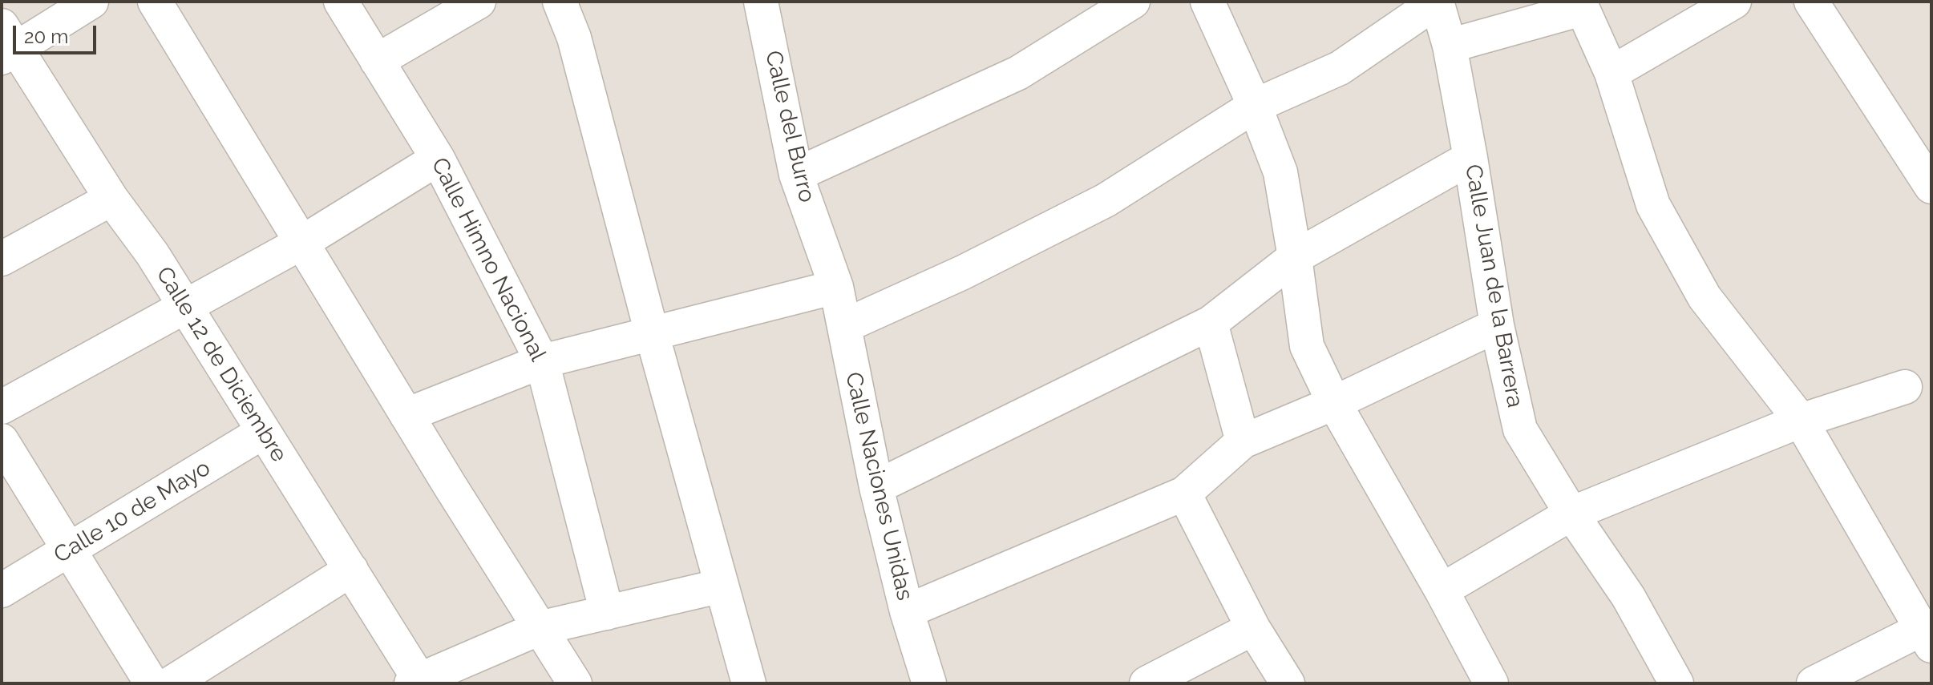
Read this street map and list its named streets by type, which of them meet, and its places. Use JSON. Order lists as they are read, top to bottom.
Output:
{
  "streets": {
    "street": [
      "Calle del Burro",
      "Calle Himno Nacional",
      "Calle Juan de la Barrera",
      "Calle 12 de Diciembre",
      "Calle Naciones Unidas",
      "Calle 10 de Mayo"
    ]
  },
  "crossings": [
    ["Calle del Burro", "Calle Naciones Unidas"],
    ["Calle 12 de Diciembre", "Calle 10 de Mayo"]
  ],
  "scale_bar": "20 m"
}
